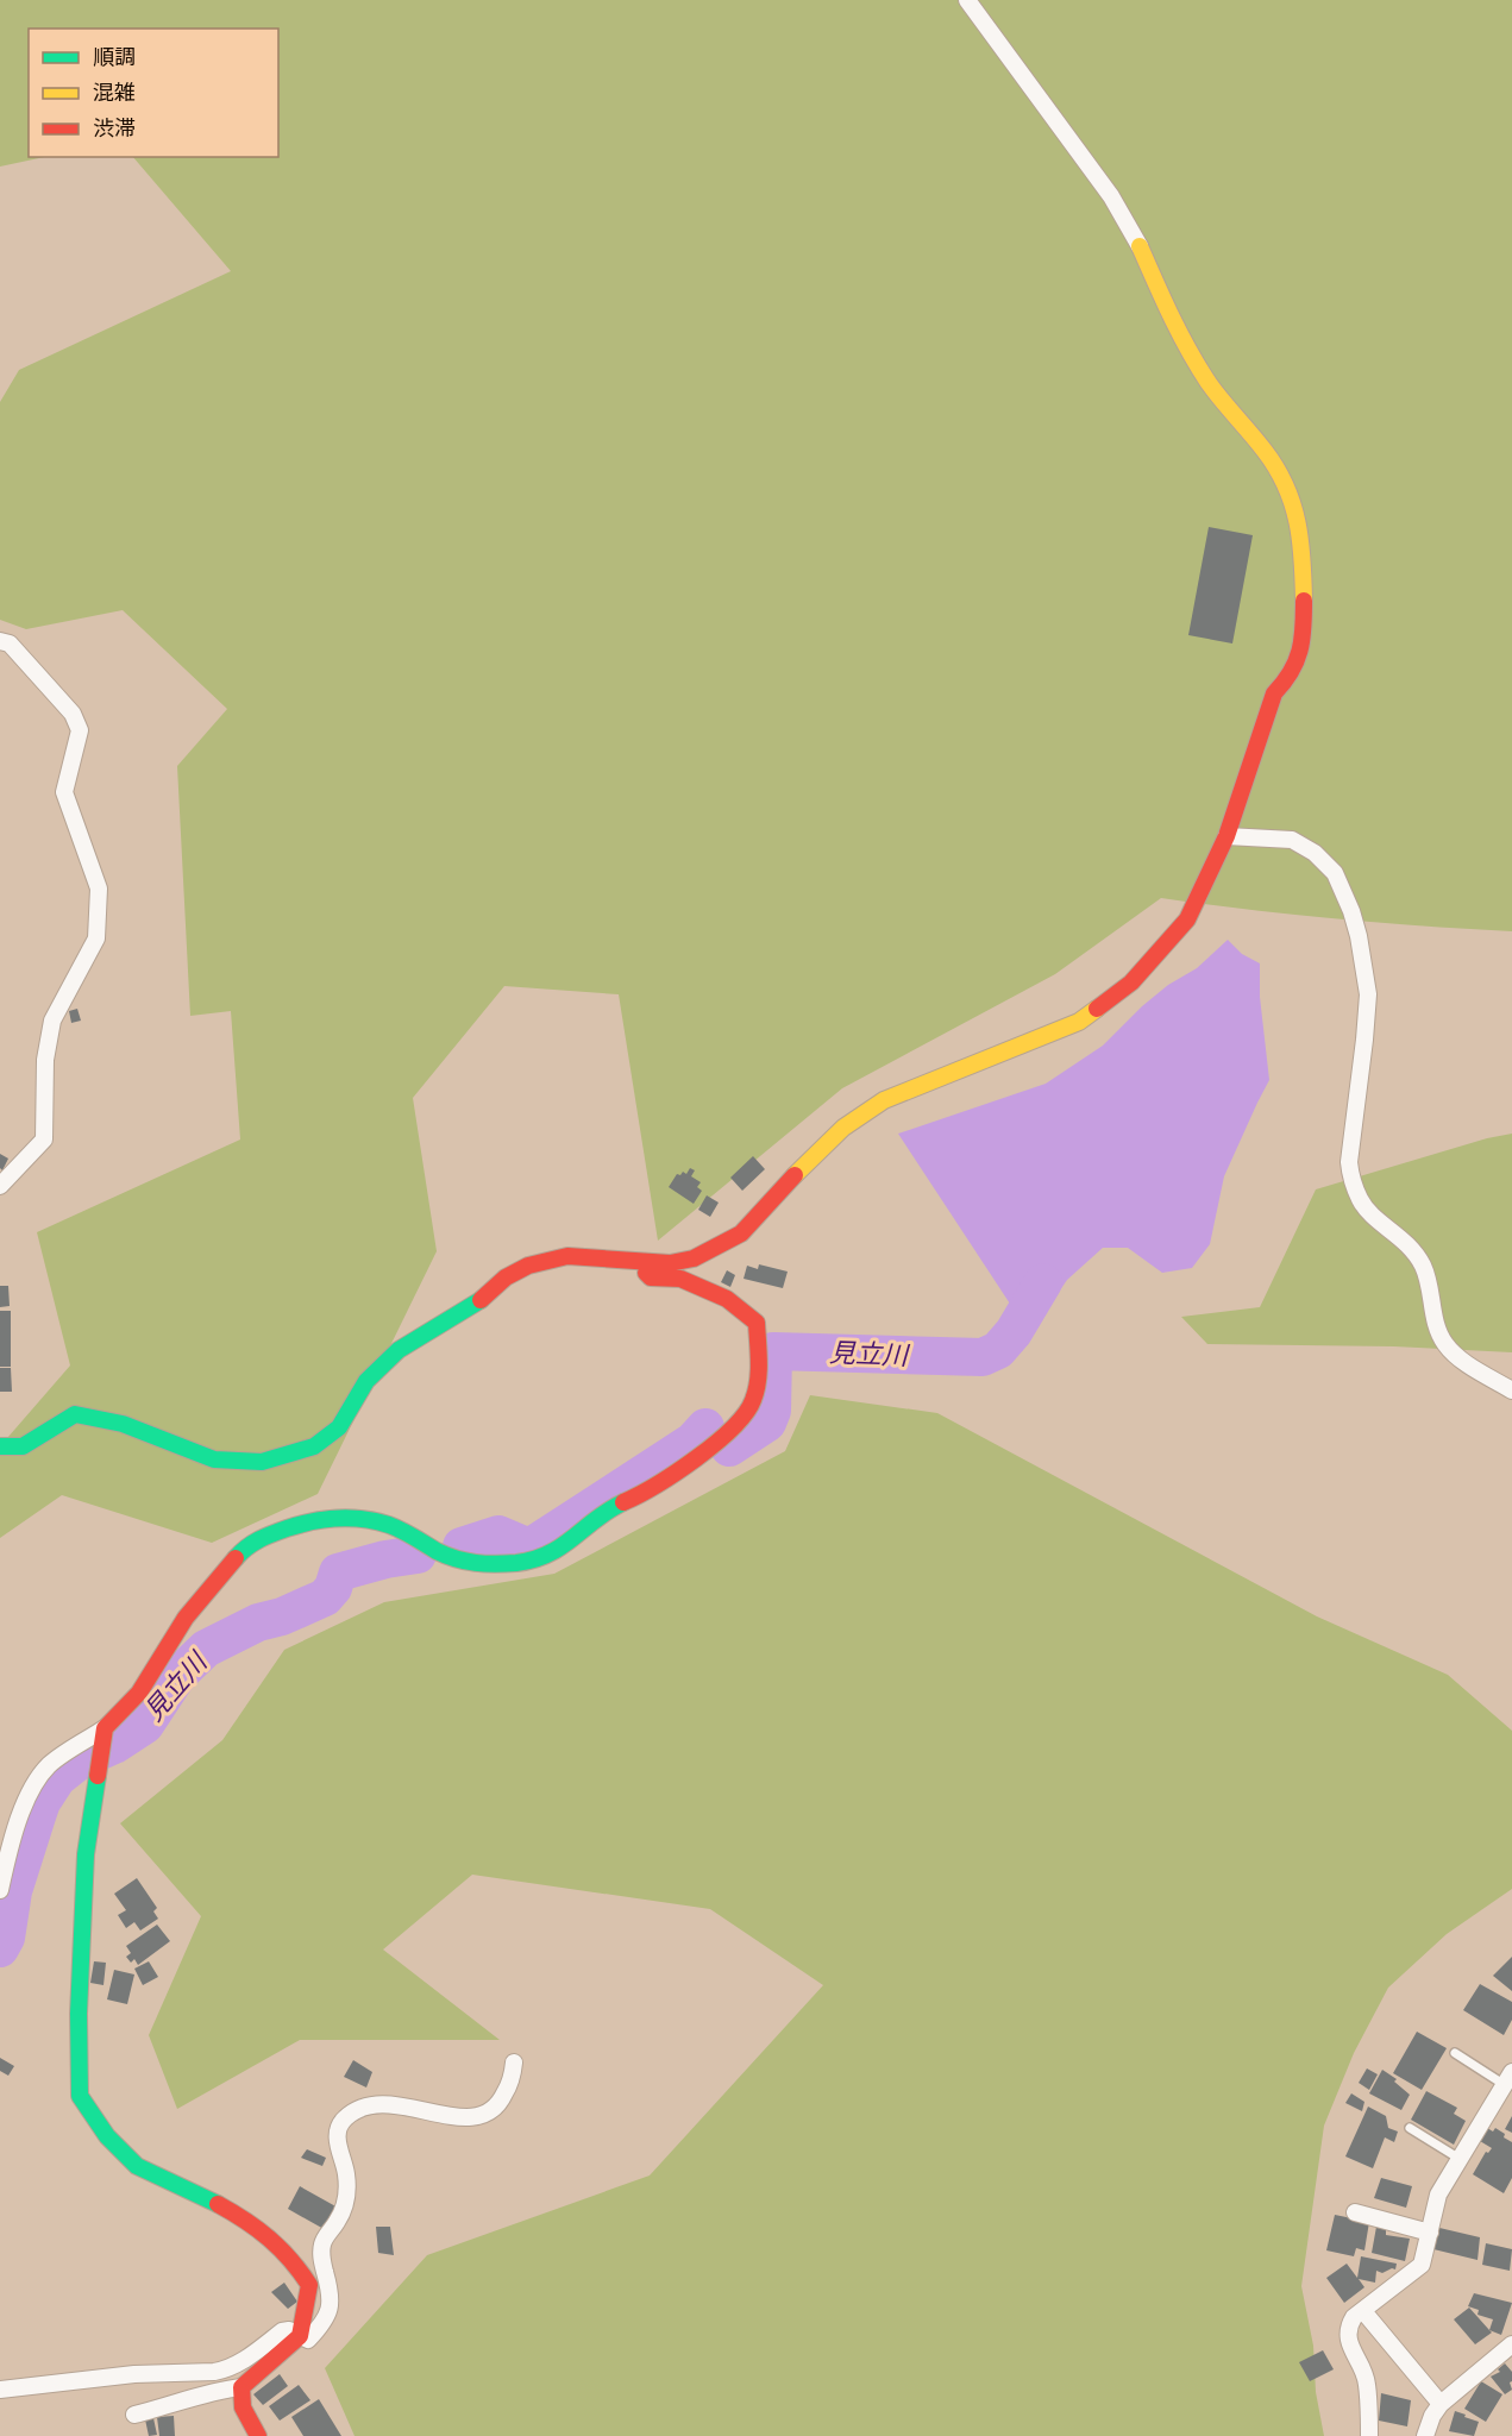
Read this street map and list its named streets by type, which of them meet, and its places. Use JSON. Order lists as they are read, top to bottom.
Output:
{
  "water": ["見立川"],
  "legend": ["順調", "混雑", "渋滞"]
}
